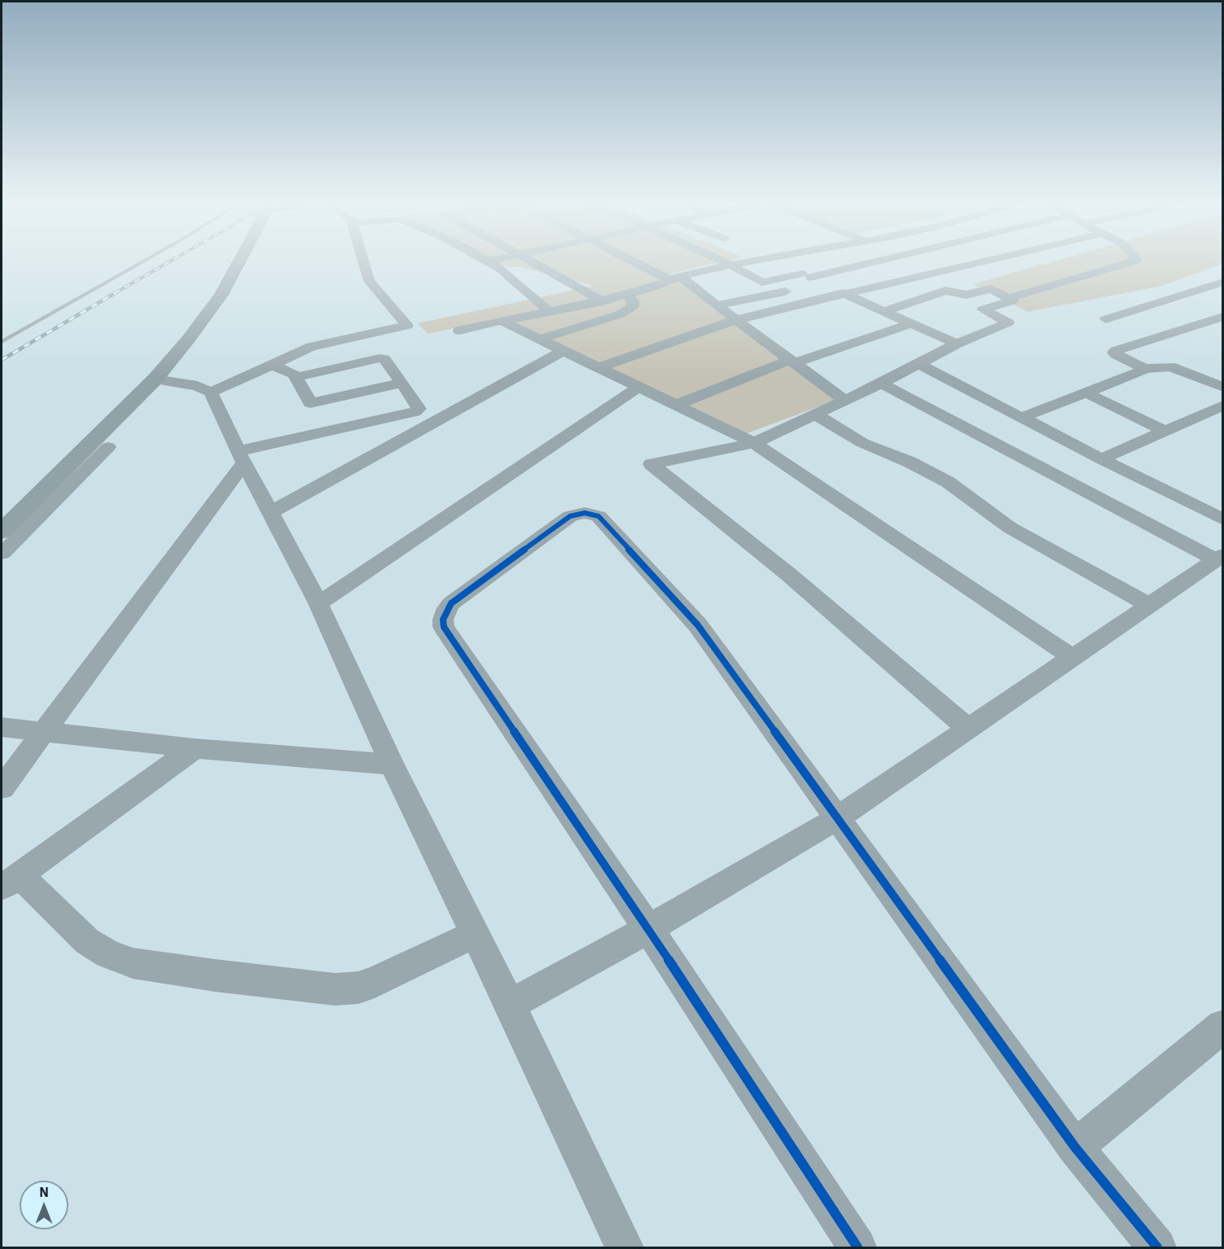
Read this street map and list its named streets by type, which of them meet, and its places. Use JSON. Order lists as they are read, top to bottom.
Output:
{
  "north": "top"
}
